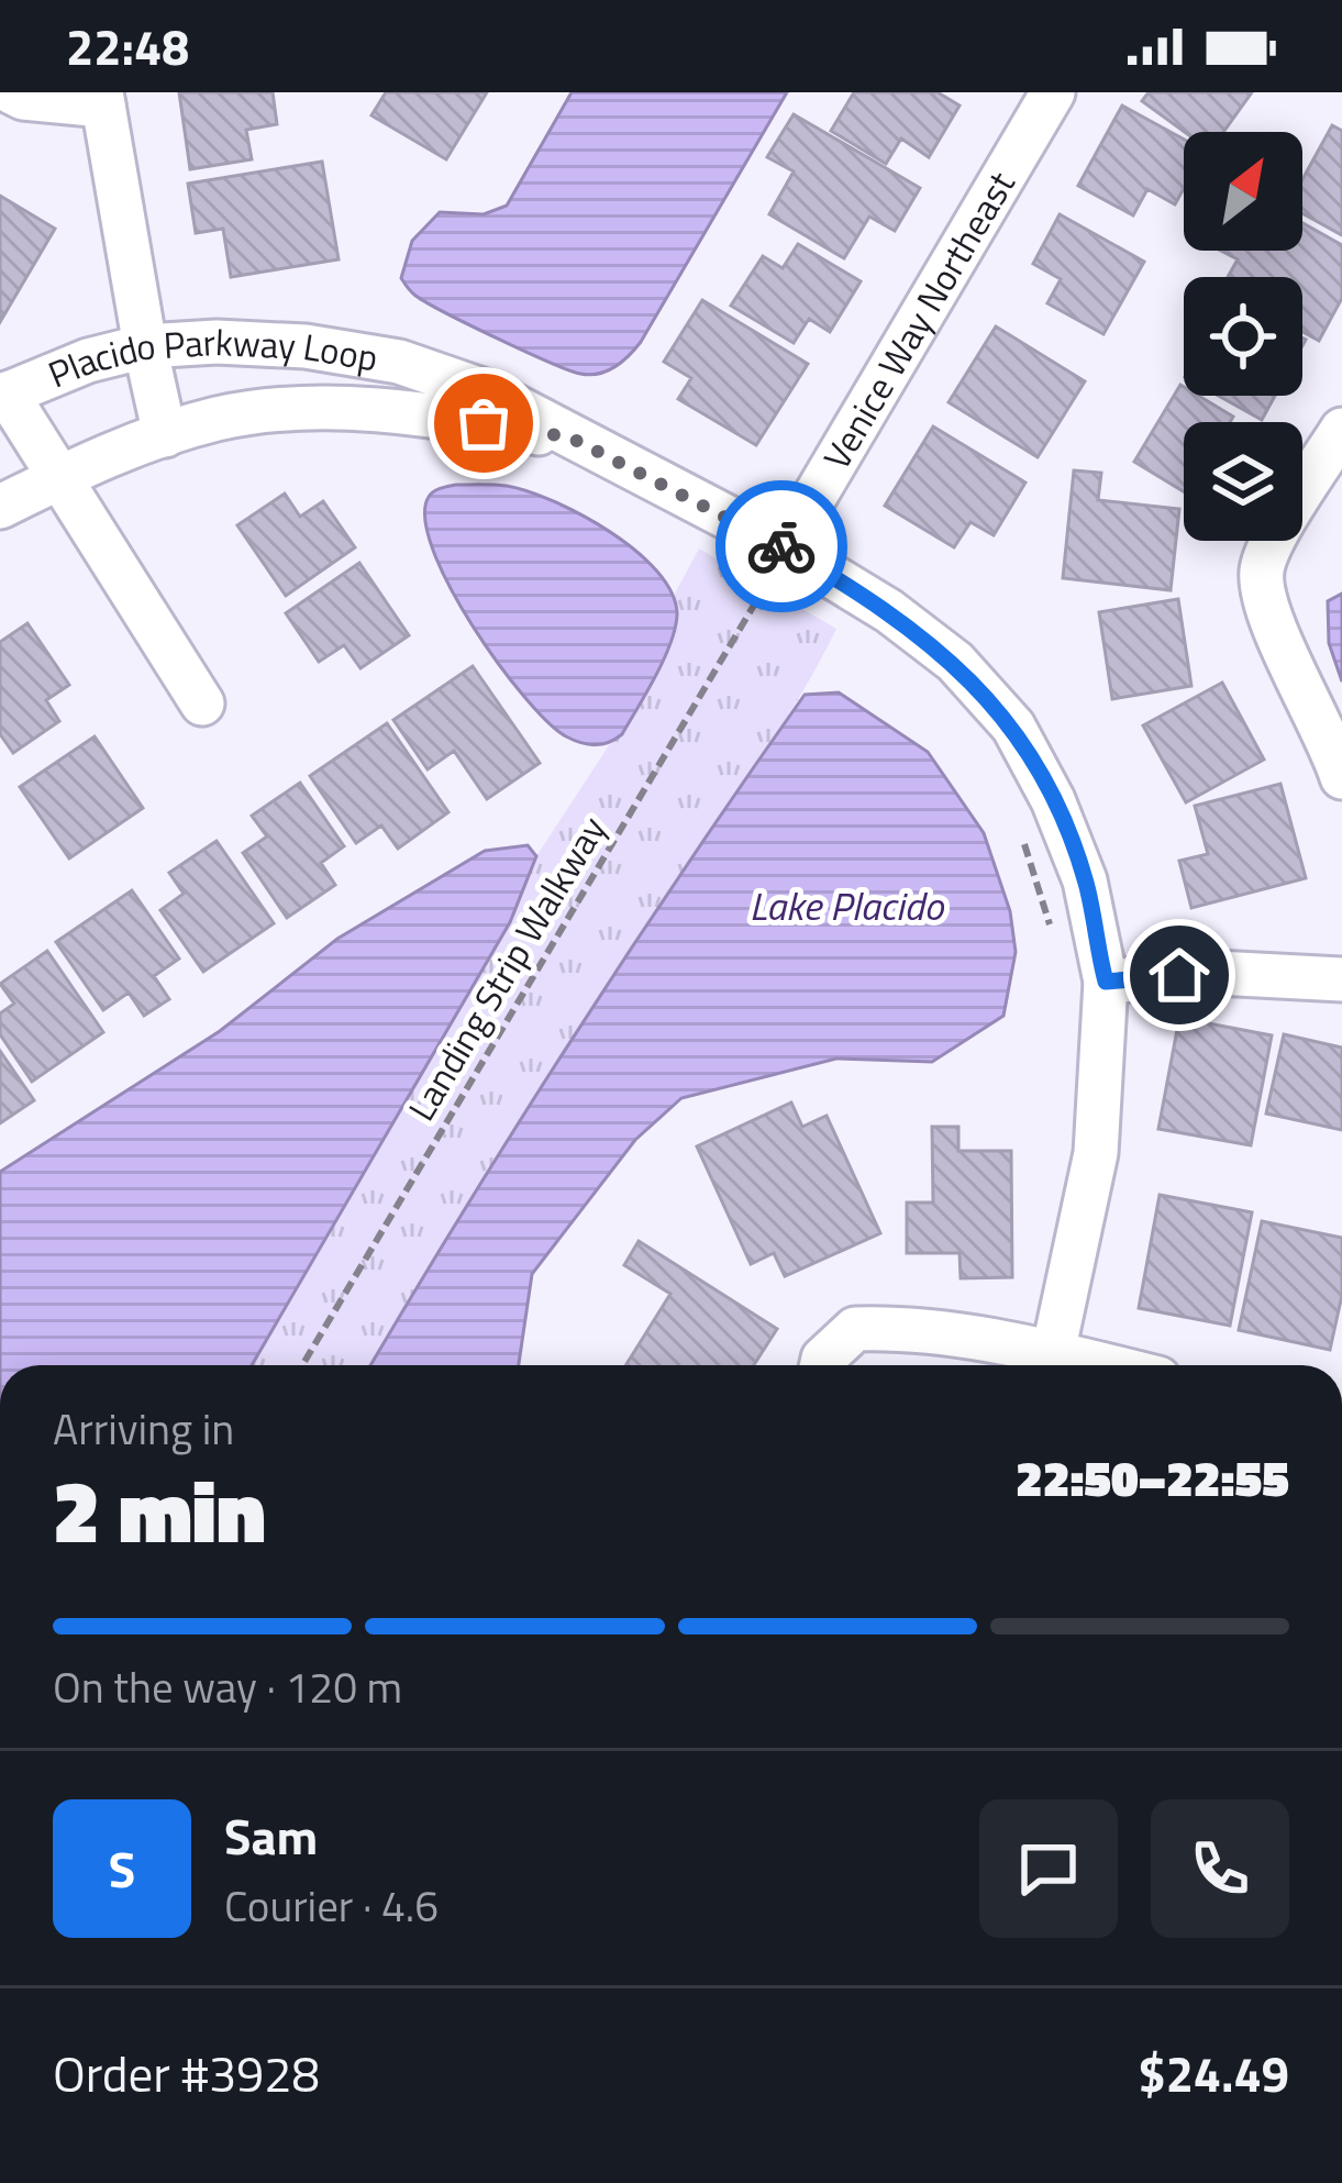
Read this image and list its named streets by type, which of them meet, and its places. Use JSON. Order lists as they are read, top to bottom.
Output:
{
  "streets": {
    "street": ["Venice Way Northeast", "Placido Parkway Loop"],
    "path": ["Landing Strip Walkway"]
  },
  "crossings": [
    ["Venice Way Northeast", "Placido Parkway Loop"],
    ["Venice Way Northeast", "Landing Strip Walkway"],
    ["Placido Parkway Loop", "Landing Strip Walkway"]
  ],
  "water": ["Lake Placido"],
  "north": "top right",
  "page": {
    "status": "22:48",
    "heading": ["2 min", "Arriving in", "22:50–22:55"],
    "panel": [
      "Sam",
      "Courier · 4.6",
      "Order #3928",
      "$24.49"
    ],
    "bar": "On the way · 120 m",
    "round": "S"
  }
}
